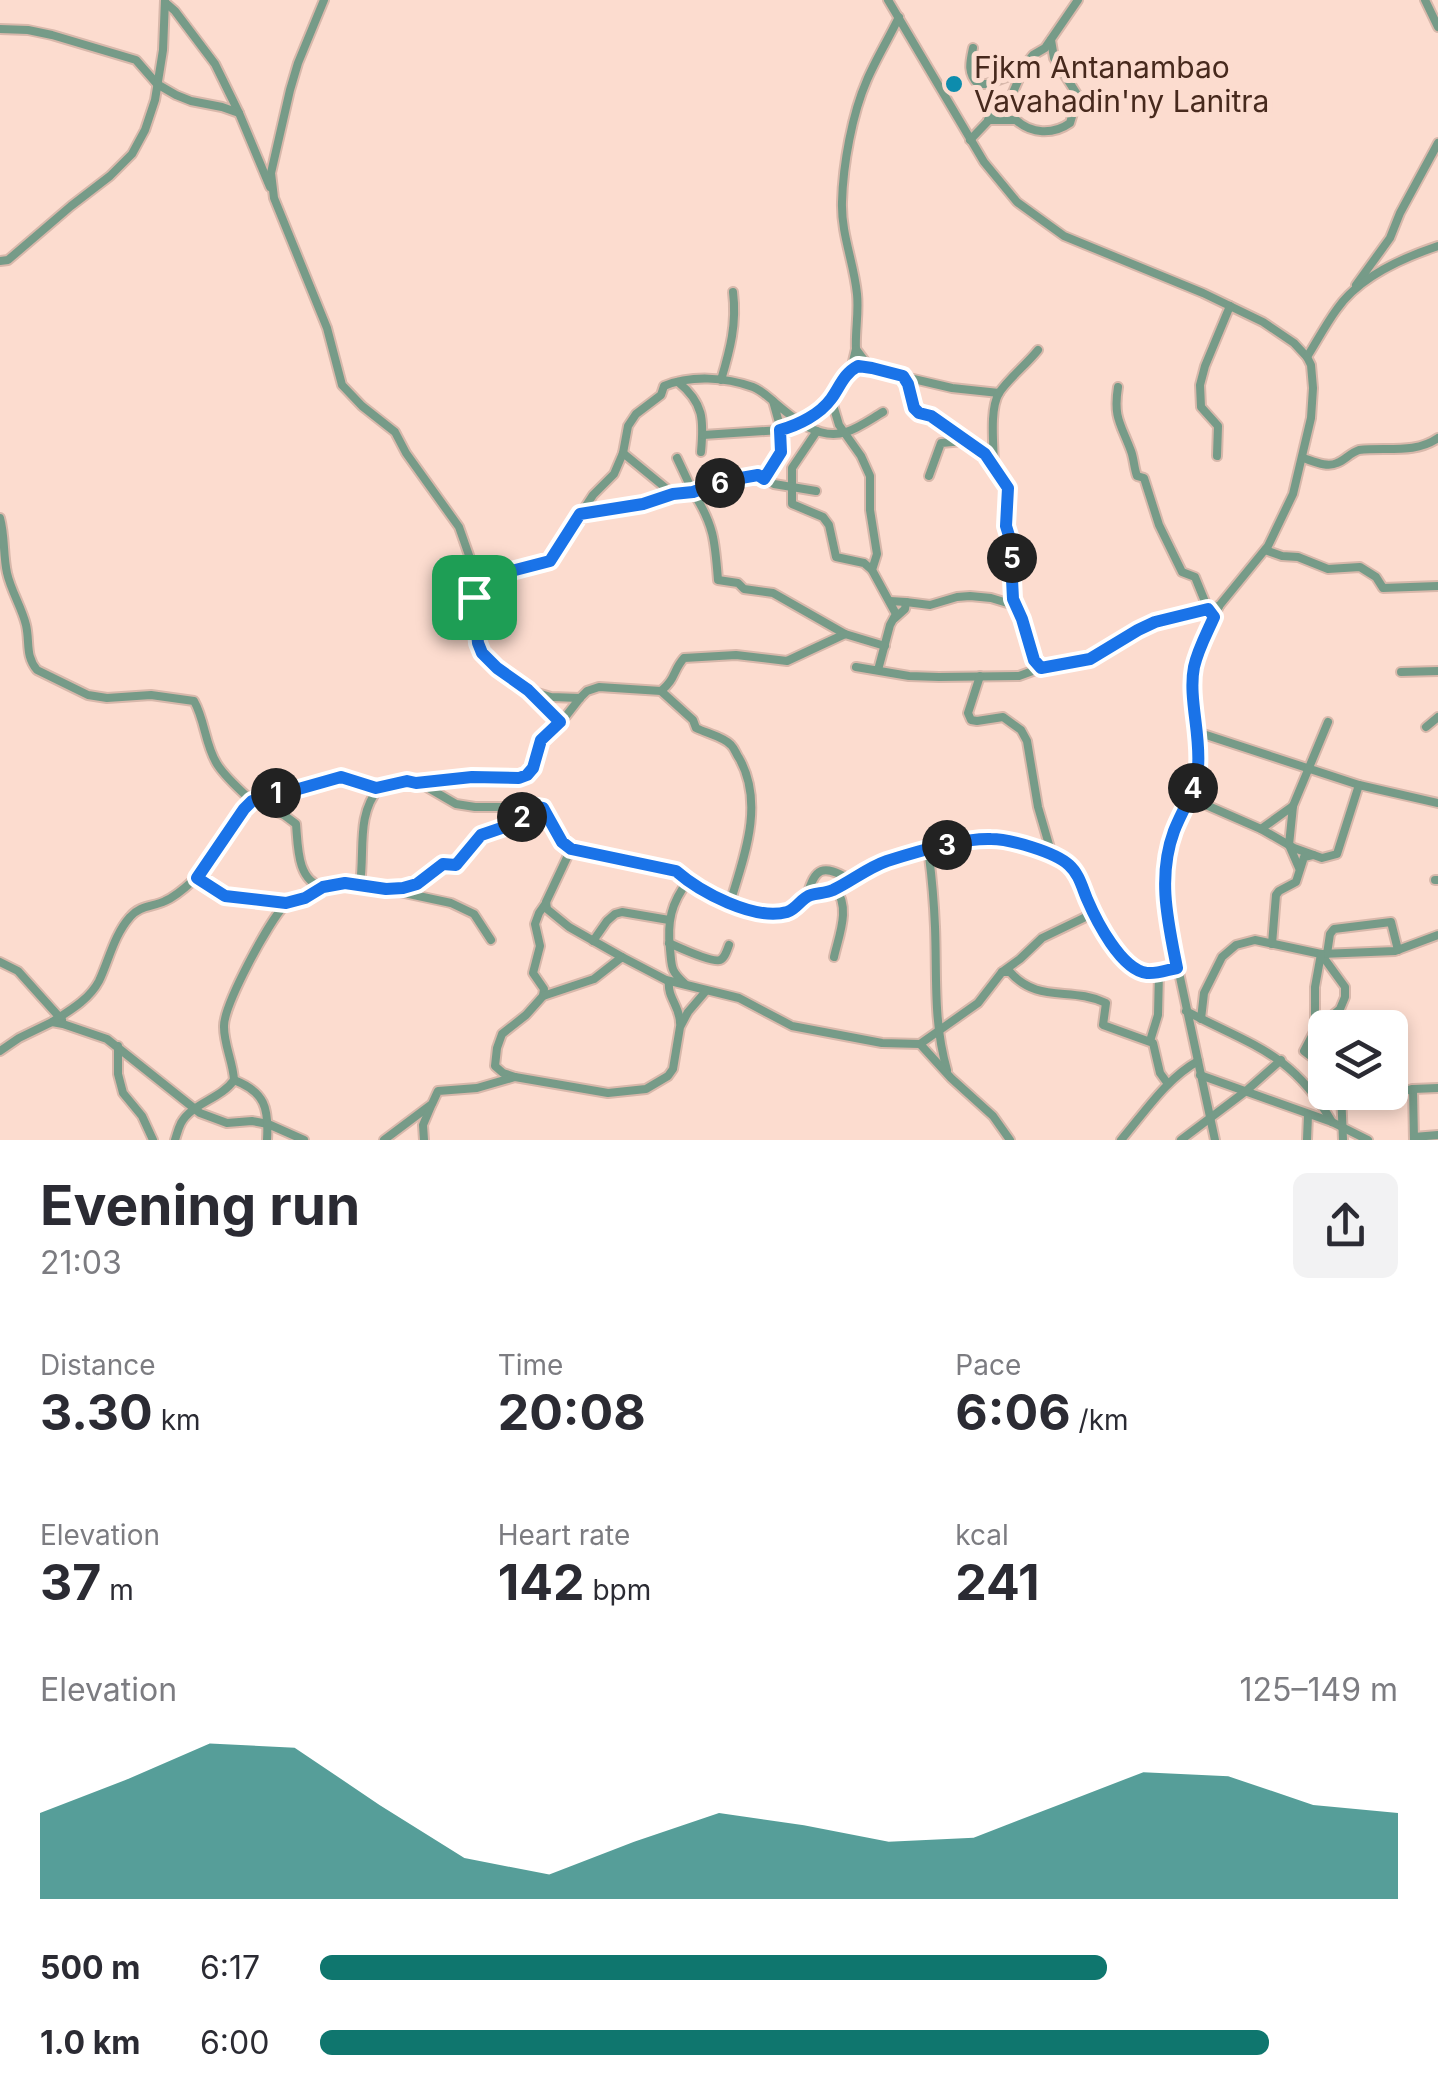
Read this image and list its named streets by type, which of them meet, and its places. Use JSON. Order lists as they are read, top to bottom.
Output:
{
  "places": ["Fjkm Antanambao Vavahadin'ny Lanitra"],
  "page": {
    "pins": [
      "6",
      "5",
      "4",
      "1",
      "2",
      "3"
    ],
    "heading": ["Evening run", "21:03"],
    "stats": [
      ["Distance", "3.30 km"],
      ["Time", "20:08"],
      ["Pace", "6:06 /km"],
      ["Elevation", "37 m"],
      ["Heart rate", "142 bpm"],
      ["kcal", "241"]
    ],
    "chart": ["Elevation", "125–149 m"],
    "list": [
      {
        "name": "500 m",
        "note": "6:17"
      },
      {
        "name": "1.0 km",
        "note": "6:00"
      }
    ]
  }
}
